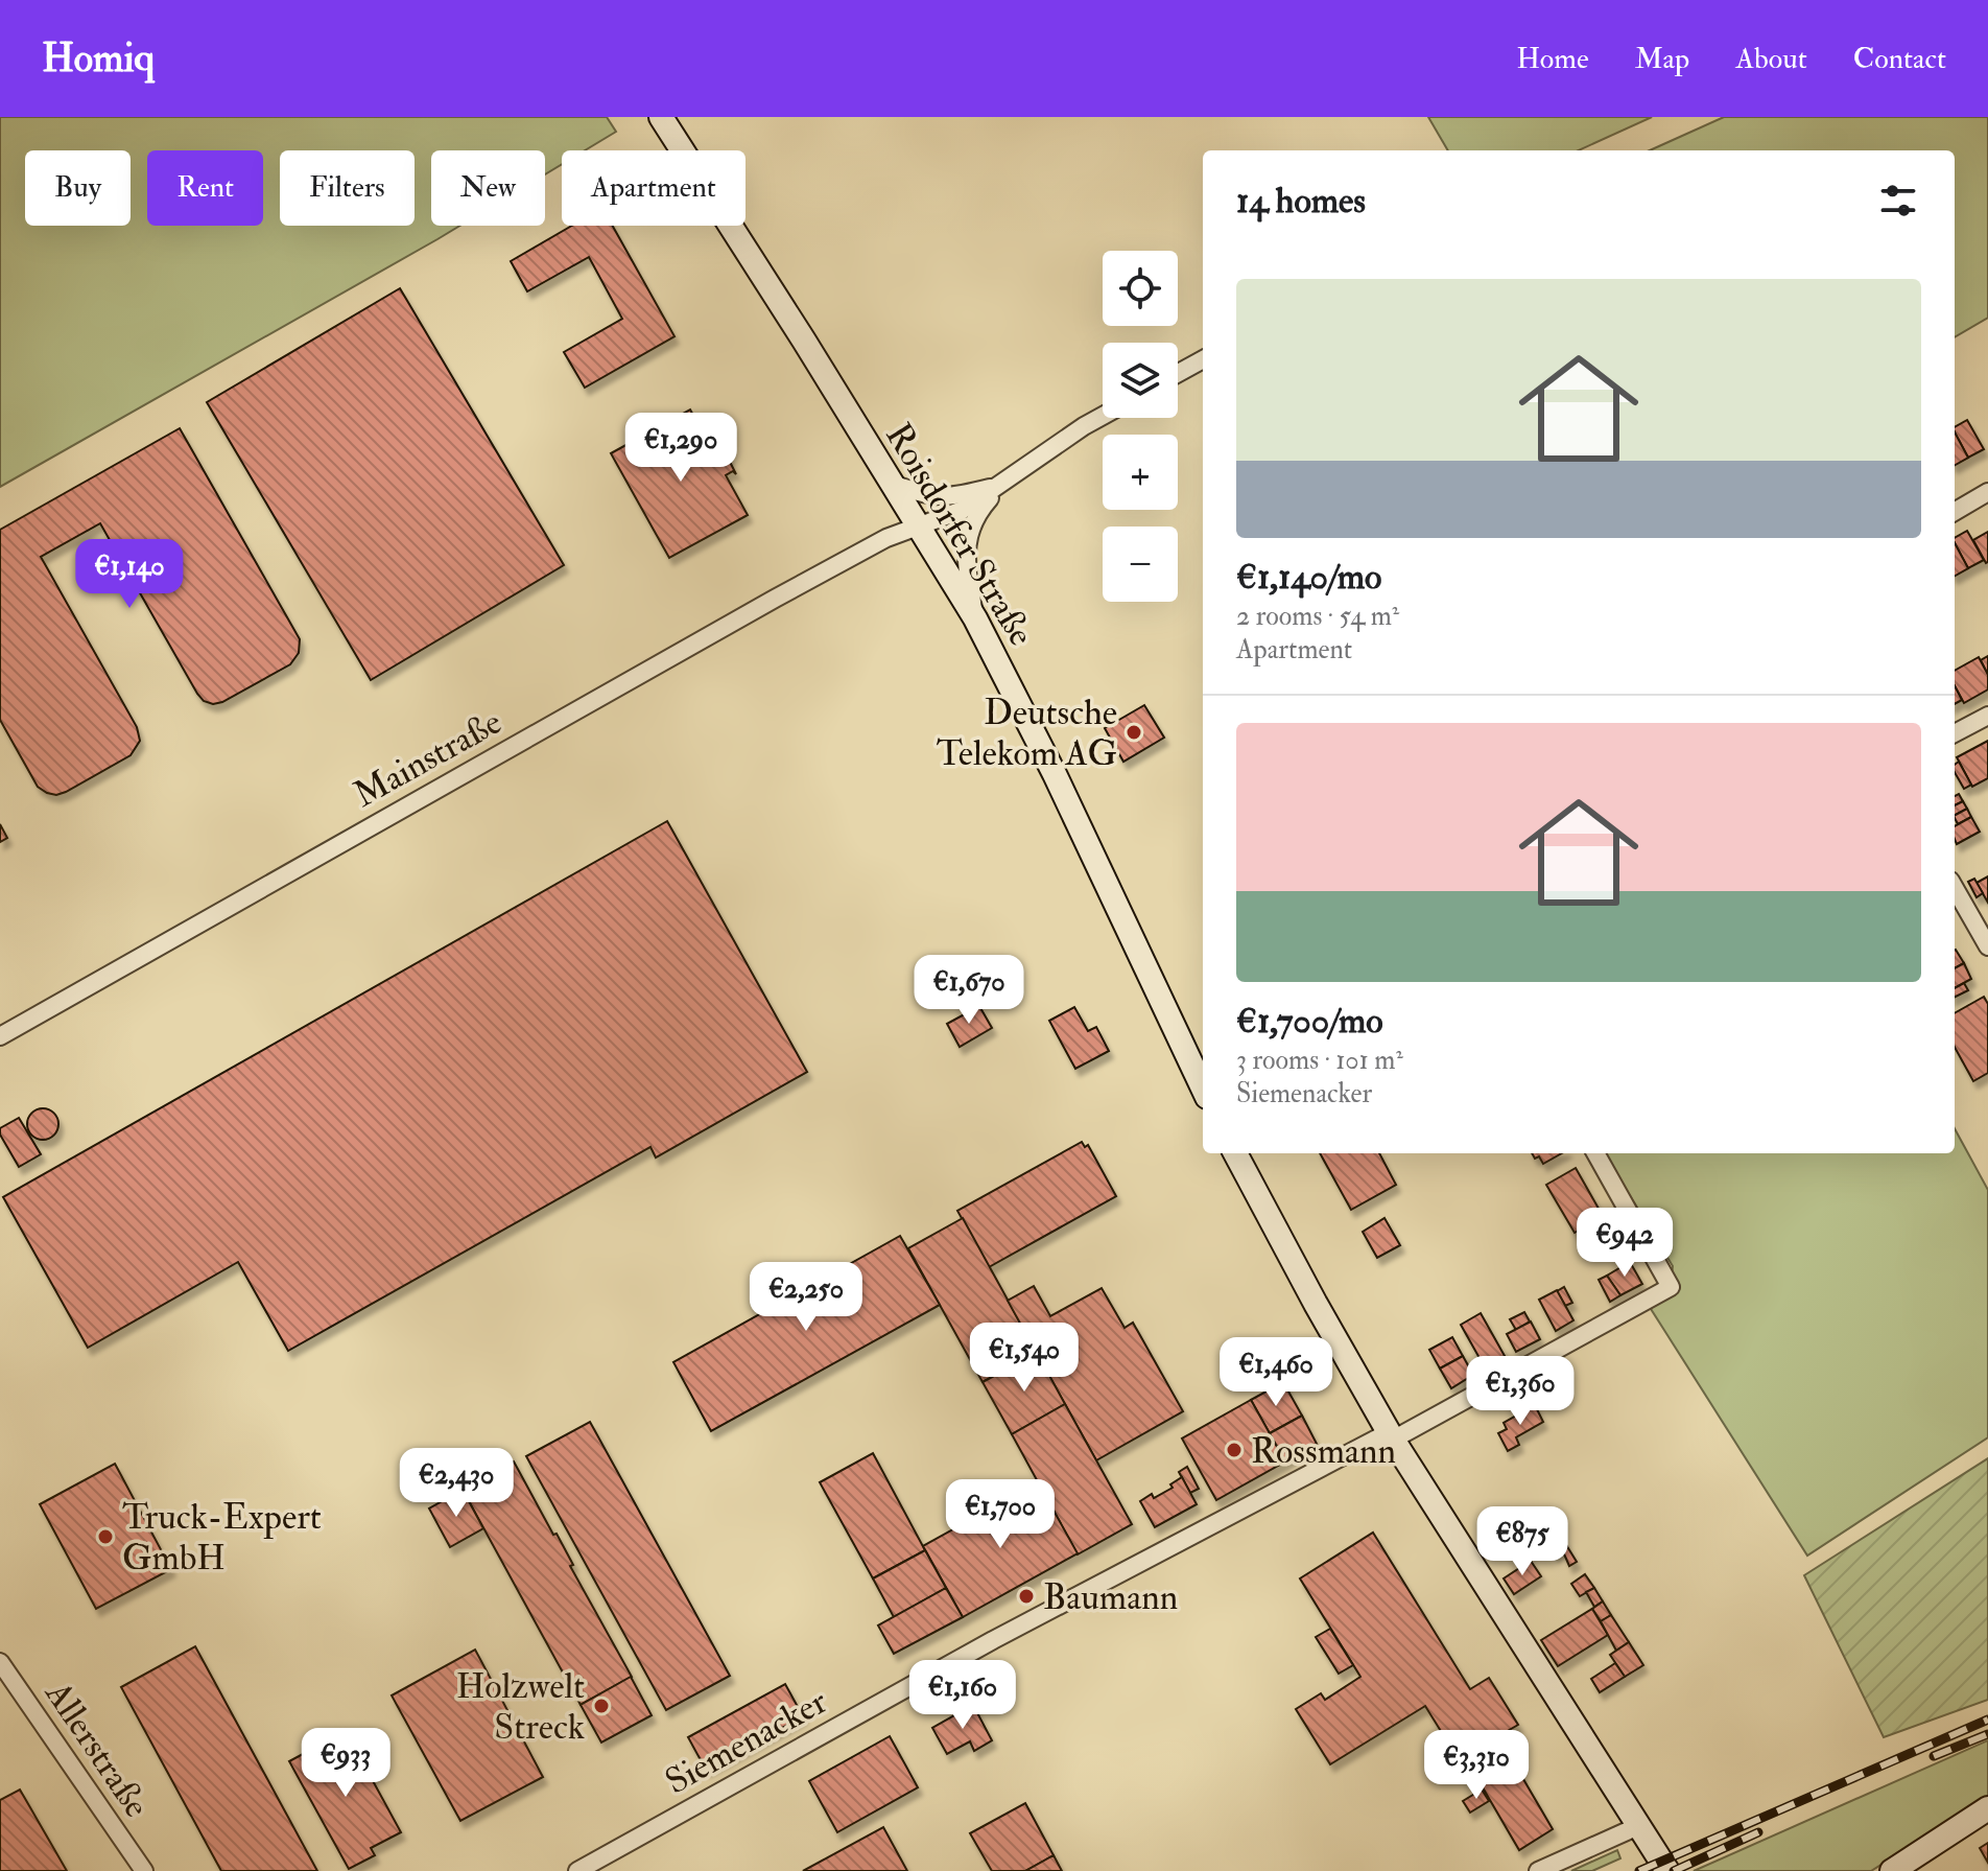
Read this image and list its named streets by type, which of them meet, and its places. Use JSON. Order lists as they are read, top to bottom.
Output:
{
  "streets": {
    "main road": ["Roisdorfer Straße"],
    "street": ["Mainstraße", "Siemenacker", "Allerstraße"]
  },
  "crossings": [
    ["Roisdorfer Straße", "Mainstraße"]
  ],
  "places": [
    "Deutsche Telekom AG",
    "Rossmann",
    "Truck-Expert GmbH",
    "Baumann",
    "Holzwelt Streck"
  ],
  "page": {
    "header": "Homiq",
    "nav": [
      "Home",
      "Map",
      "About",
      "Contact"
    ],
    "chip": [
      "Buy",
      "Rent",
      "Filters",
      "New",
      "Apartment"
    ],
    "heading": "14 homes",
    "map_buttons": ["+", "−"],
    "list": [
      {
        "name": "€1,140/mo",
        "note": "2 rooms · 54 m² · Apartment"
      },
      {
        "name": "€1,700/mo",
        "note": "3 rooms · 101 m² · Siemenacker"
      }
    ],
    "price": [
      "€1,290",
      "€1,140",
      "€1,670",
      "€942",
      "€2,250",
      "€1,540",
      "€1,460",
      "€1,360",
      "€2,430",
      "€1,700",
      "€875",
      "€1,160",
      "€933",
      "€3,310"
    ]
  }
}
